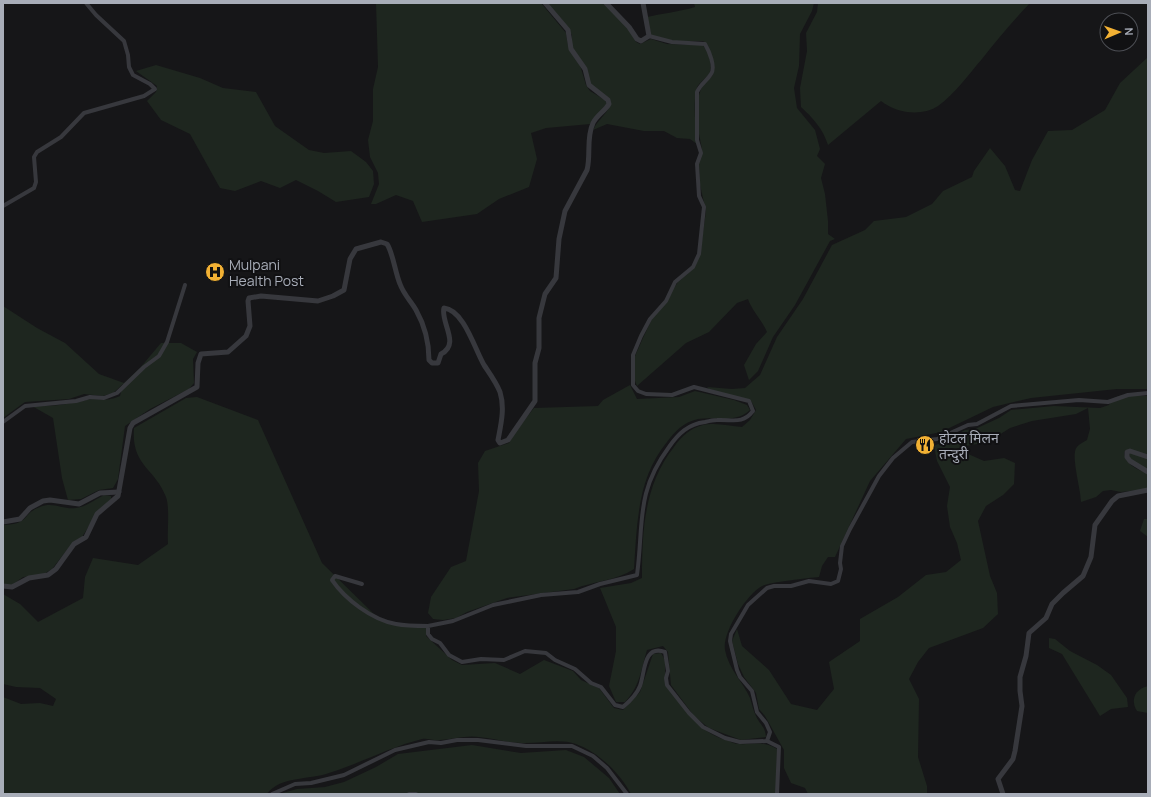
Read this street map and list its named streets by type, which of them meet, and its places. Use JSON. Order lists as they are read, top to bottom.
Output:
{
  "places": {
    "hospital": ["Mulpani Health Post"],
    "restaurant": ["होटल मिलन तन्दुरी"]
  },
  "north": "right"
}
